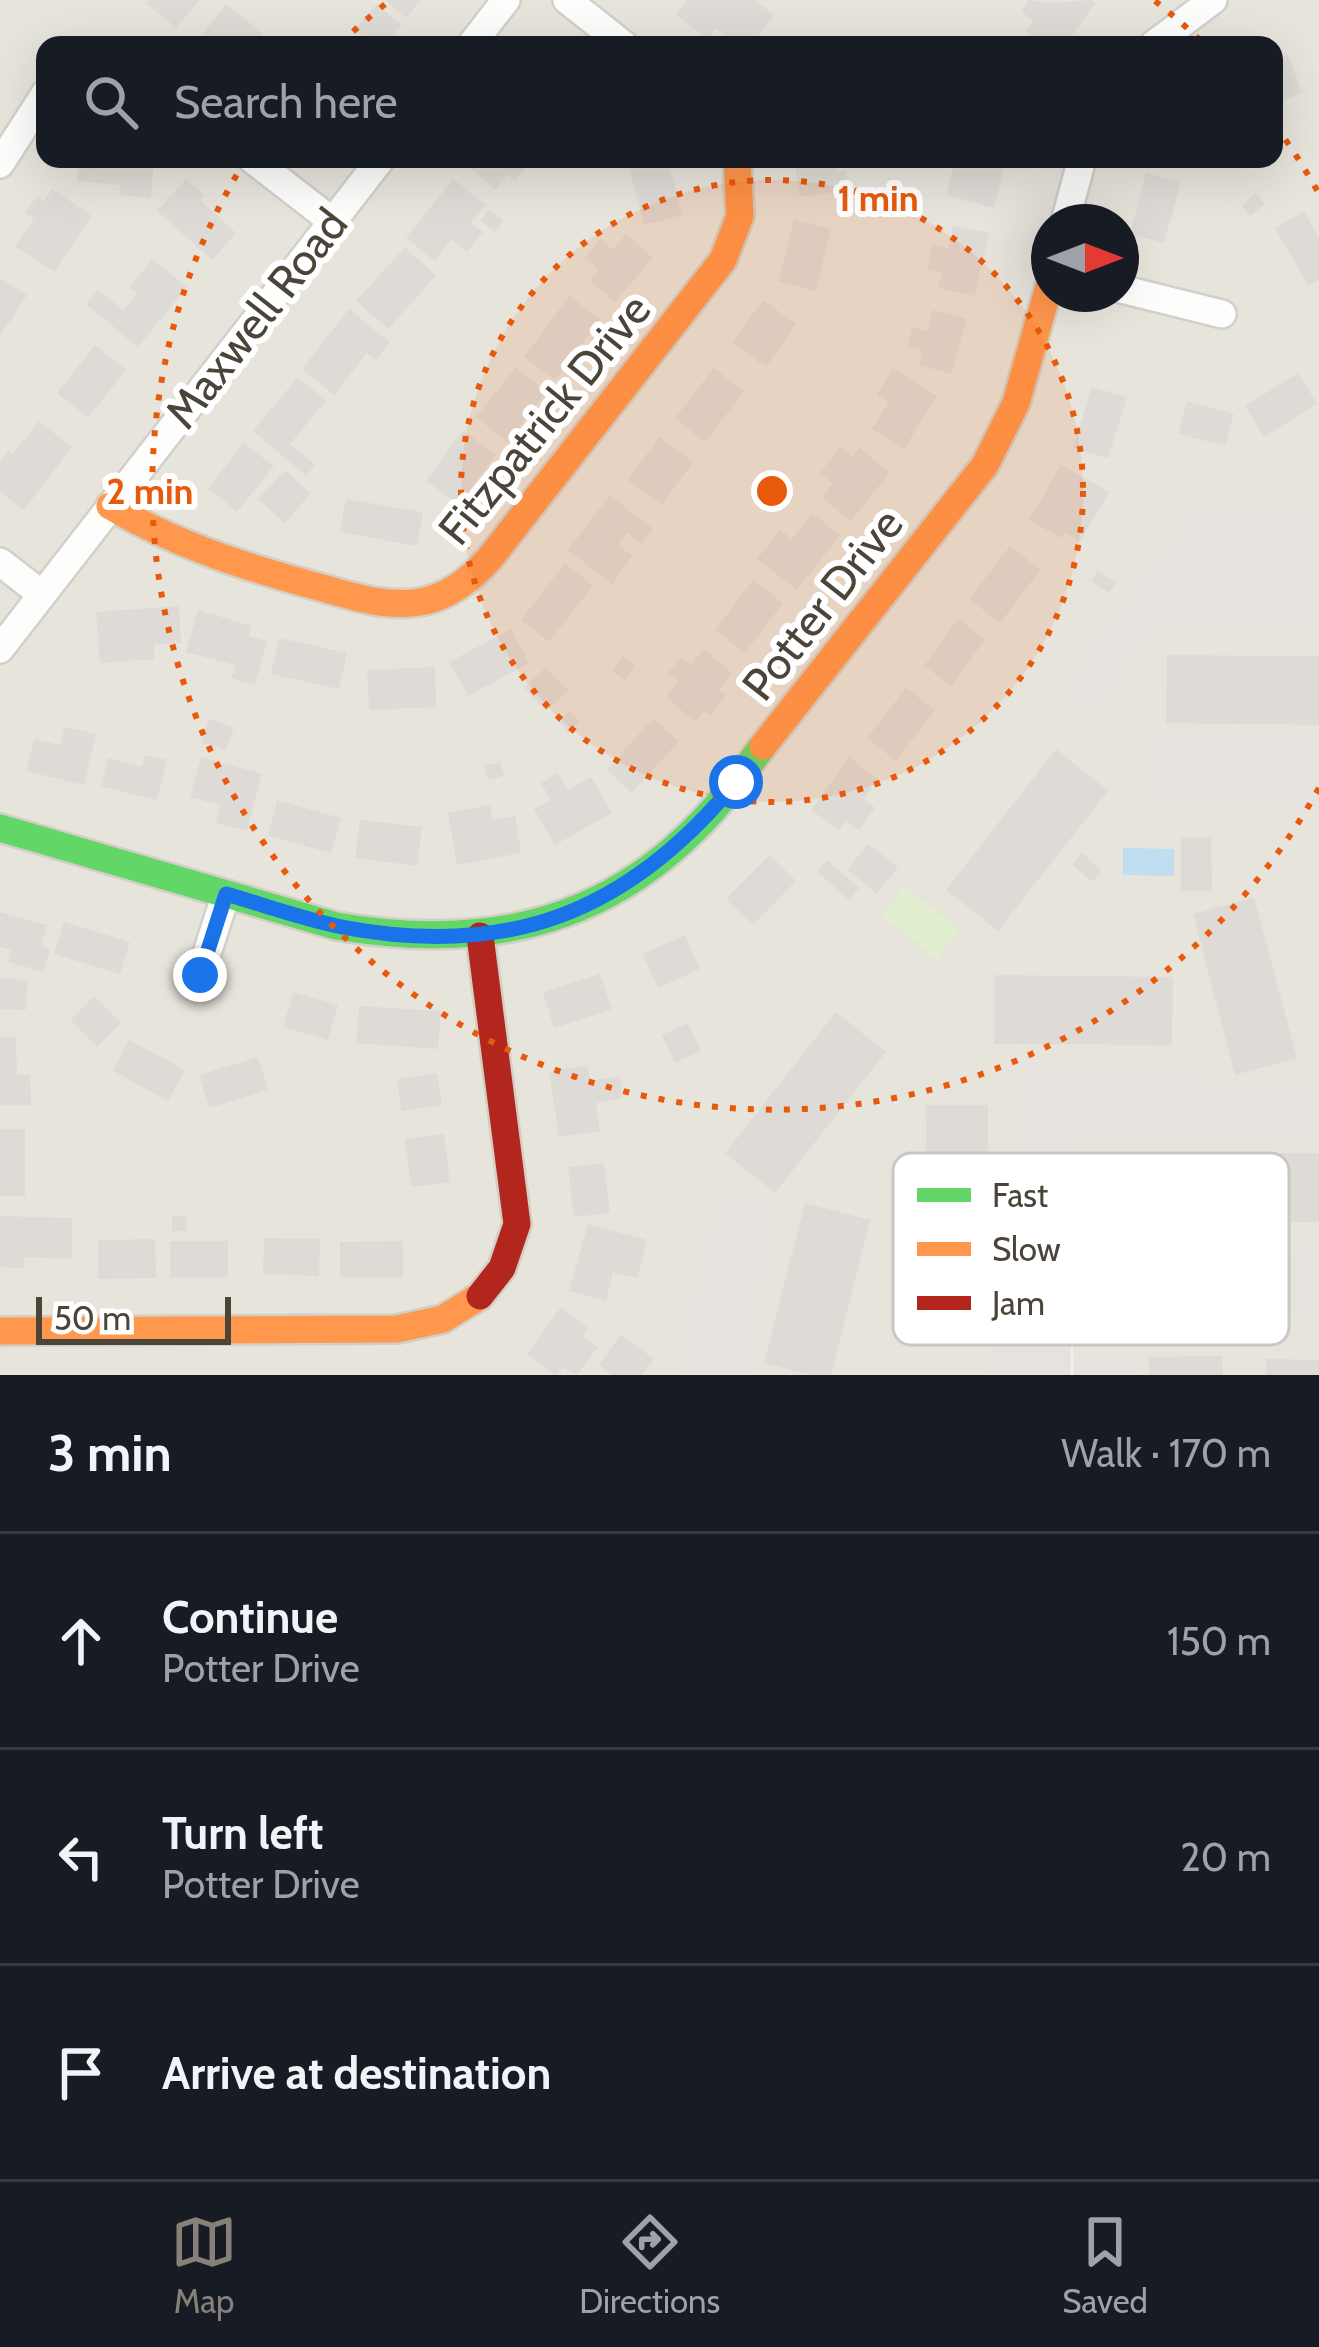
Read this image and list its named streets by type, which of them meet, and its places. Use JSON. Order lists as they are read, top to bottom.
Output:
{
  "streets": {
    "street": ["Maxwell Road", "Fitzpatrick Drive", "Potter Drive"]
  },
  "crossings": [
    ["Maxwell Road", "Fitzpatrick Drive"]
  ],
  "legend": ["Fast", "Slow", "Jam"],
  "scale_bar": "50 m",
  "north": "right",
  "page": {
    "search": "Search here",
    "scale": "50 m",
    "heading": ["3 min", "Walk · 170 m"],
    "list": [
      ["Continue", "Potter Drive", "150 m"],
      ["Turn left", "Potter Drive", "20 m"],
      "Arrive at destination"
    ],
    "nav": ["Map", "Directions", "Saved"]
  },
  "rings": ["1 min", "2 min"]
}
